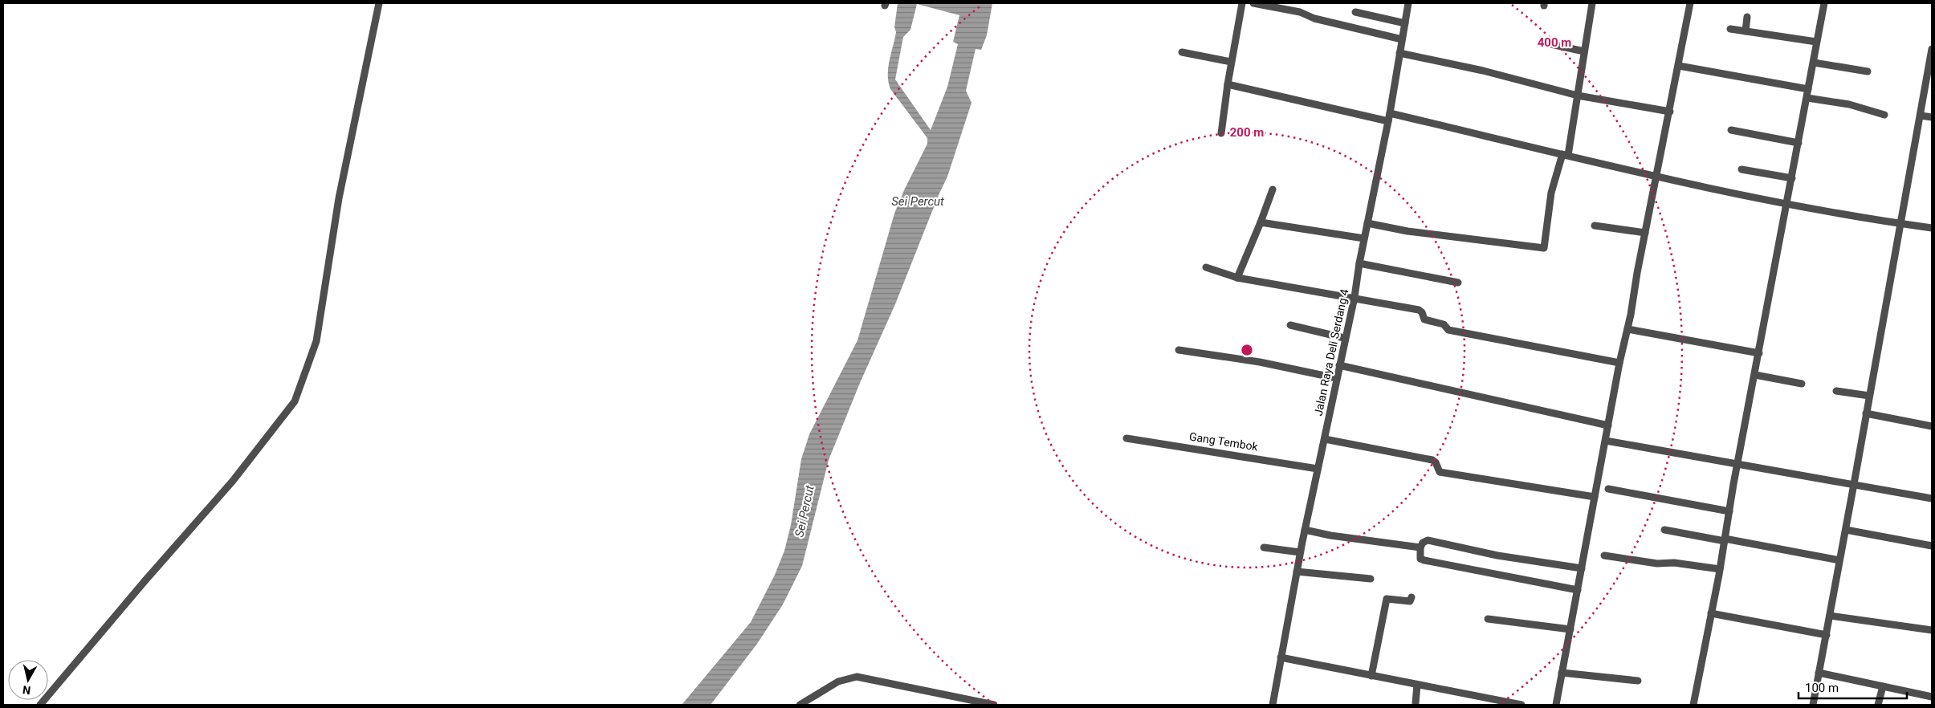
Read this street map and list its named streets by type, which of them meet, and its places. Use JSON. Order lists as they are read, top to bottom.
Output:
{
  "streets": {
    "street": ["Jalan Raya Deli Serdang 4", "Gang Tembok"]
  },
  "crossings": [
    ["Jalan Raya Deli Serdang 4", "Gang Tembok"]
  ],
  "water": ["Sei Percut"],
  "scale_bar": "100 m",
  "north": "bottom",
  "rings": ["400 m", "200 m"]
}
